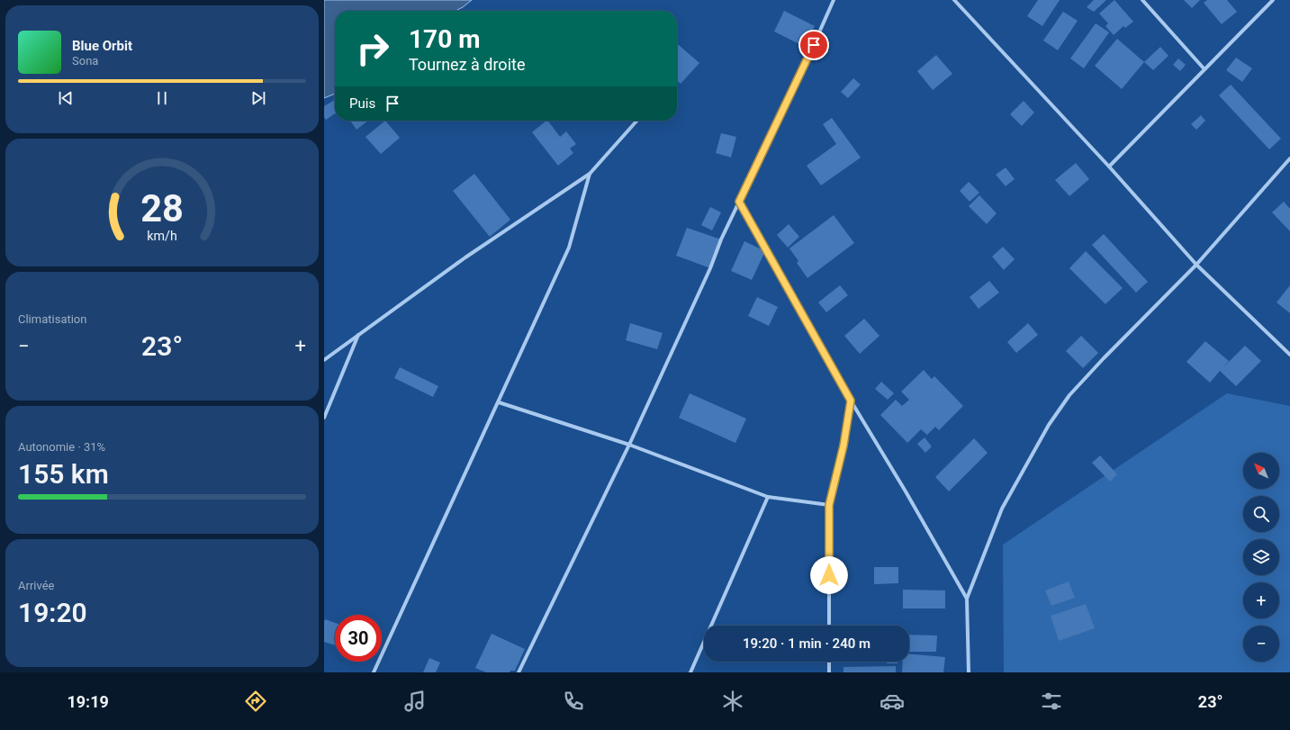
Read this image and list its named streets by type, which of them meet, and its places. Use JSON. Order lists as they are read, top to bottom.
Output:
{
  "north": "top left",
  "page": {
    "turn": ["170 m", "Tournez à droite"],
    "song": ["Blue Orbit", "Sona"],
    "then": "Puis",
    "tile": [
      "Climatisation",
      ["Autonomie · 31%", "155 km"],
      ["Arrivée", "19:20"]
    ],
    "heat": ["−", "23°", "+"],
    "map_buttons": ["+", "−"],
    "limit": "30",
    "trip": "19:20 · 1 min · 240 m",
    "tabs": ["19:19", "23°"],
    "gauge": ["28", "km/h"]
  }
}
